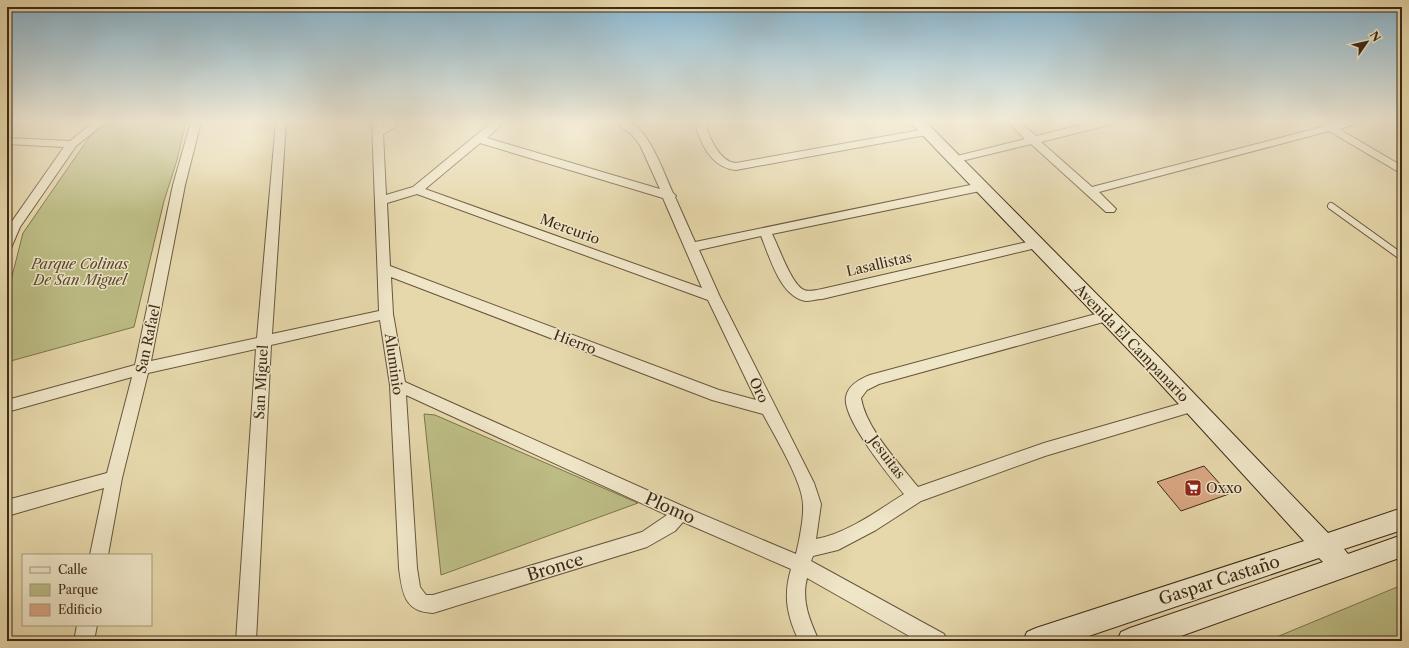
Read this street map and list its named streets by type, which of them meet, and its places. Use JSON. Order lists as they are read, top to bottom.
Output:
{
  "streets": {
    "street": [
      "Mercurio",
      "Lasallistas",
      "San Rafael",
      "Hierro",
      "Avenida El Campanario",
      "Aluminio",
      "San Miguel",
      "Oro",
      "Jesuitas",
      "Plomo",
      "Bronce",
      "Gaspar Castaño"
    ]
  },
  "crossings": [
    ["Mercurio", "Oro"],
    ["Lasallistas", "Avenida El Campanario"],
    ["Hierro", "Aluminio"],
    ["Hierro", "Oro"],
    ["Avenida El Campanario", "Jesuitas"],
    ["Avenida El Campanario", "Gaspar Castaño"],
    ["Aluminio", "Plomo"],
    ["Aluminio", "Bronce"],
    ["Oro", "Plomo"],
    ["Plomo", "Bronce"]
  ],
  "parks": ["Parque Colinas De San Miguel"],
  "places": {
    "supermarket": ["Oxxo"]
  },
  "legend": ["Calle", "Parque", "Edificio"],
  "north": "top right"
}
